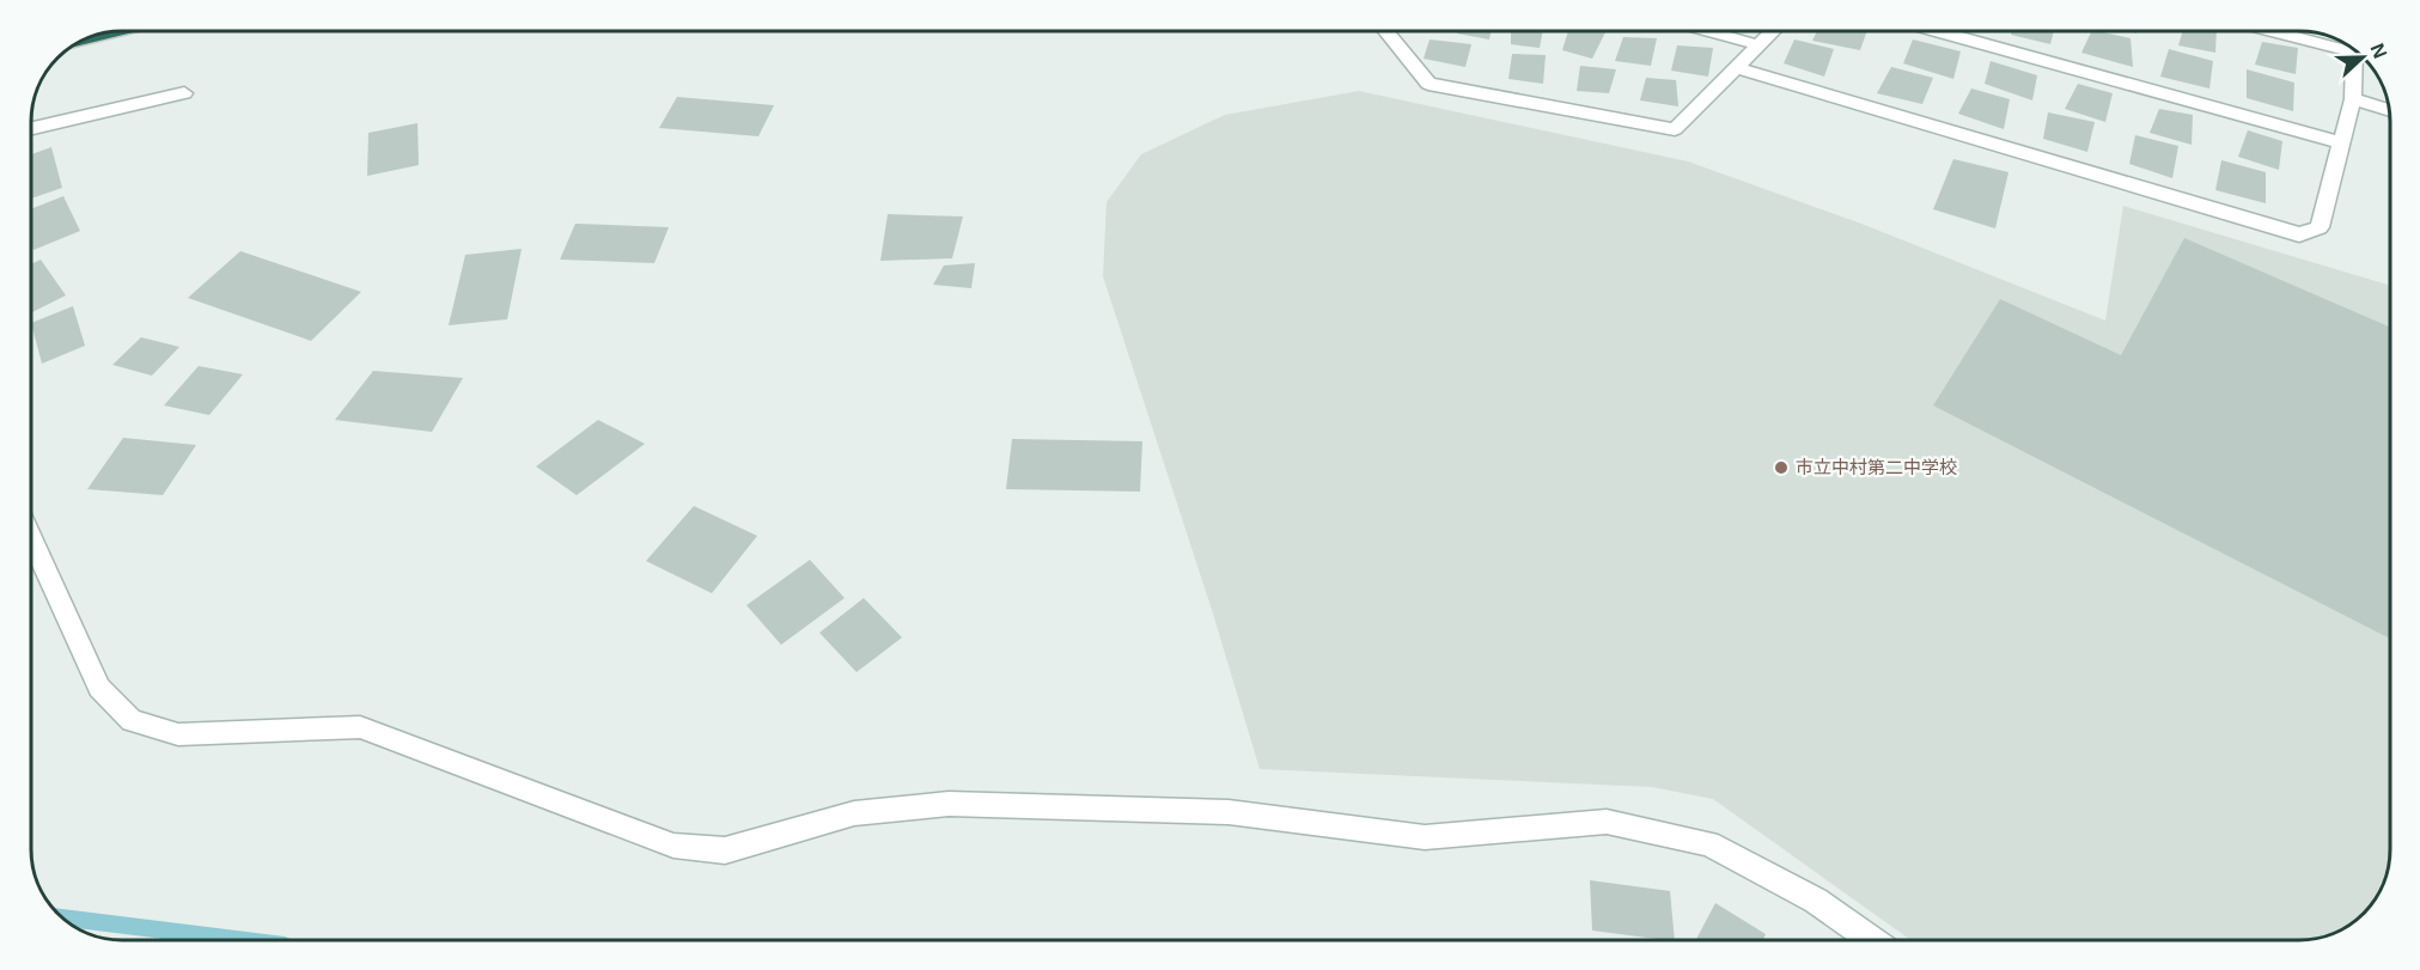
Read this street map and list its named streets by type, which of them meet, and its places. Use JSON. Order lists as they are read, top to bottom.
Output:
{
  "places": ["市立中村第二中学校"],
  "north": "right"
}
